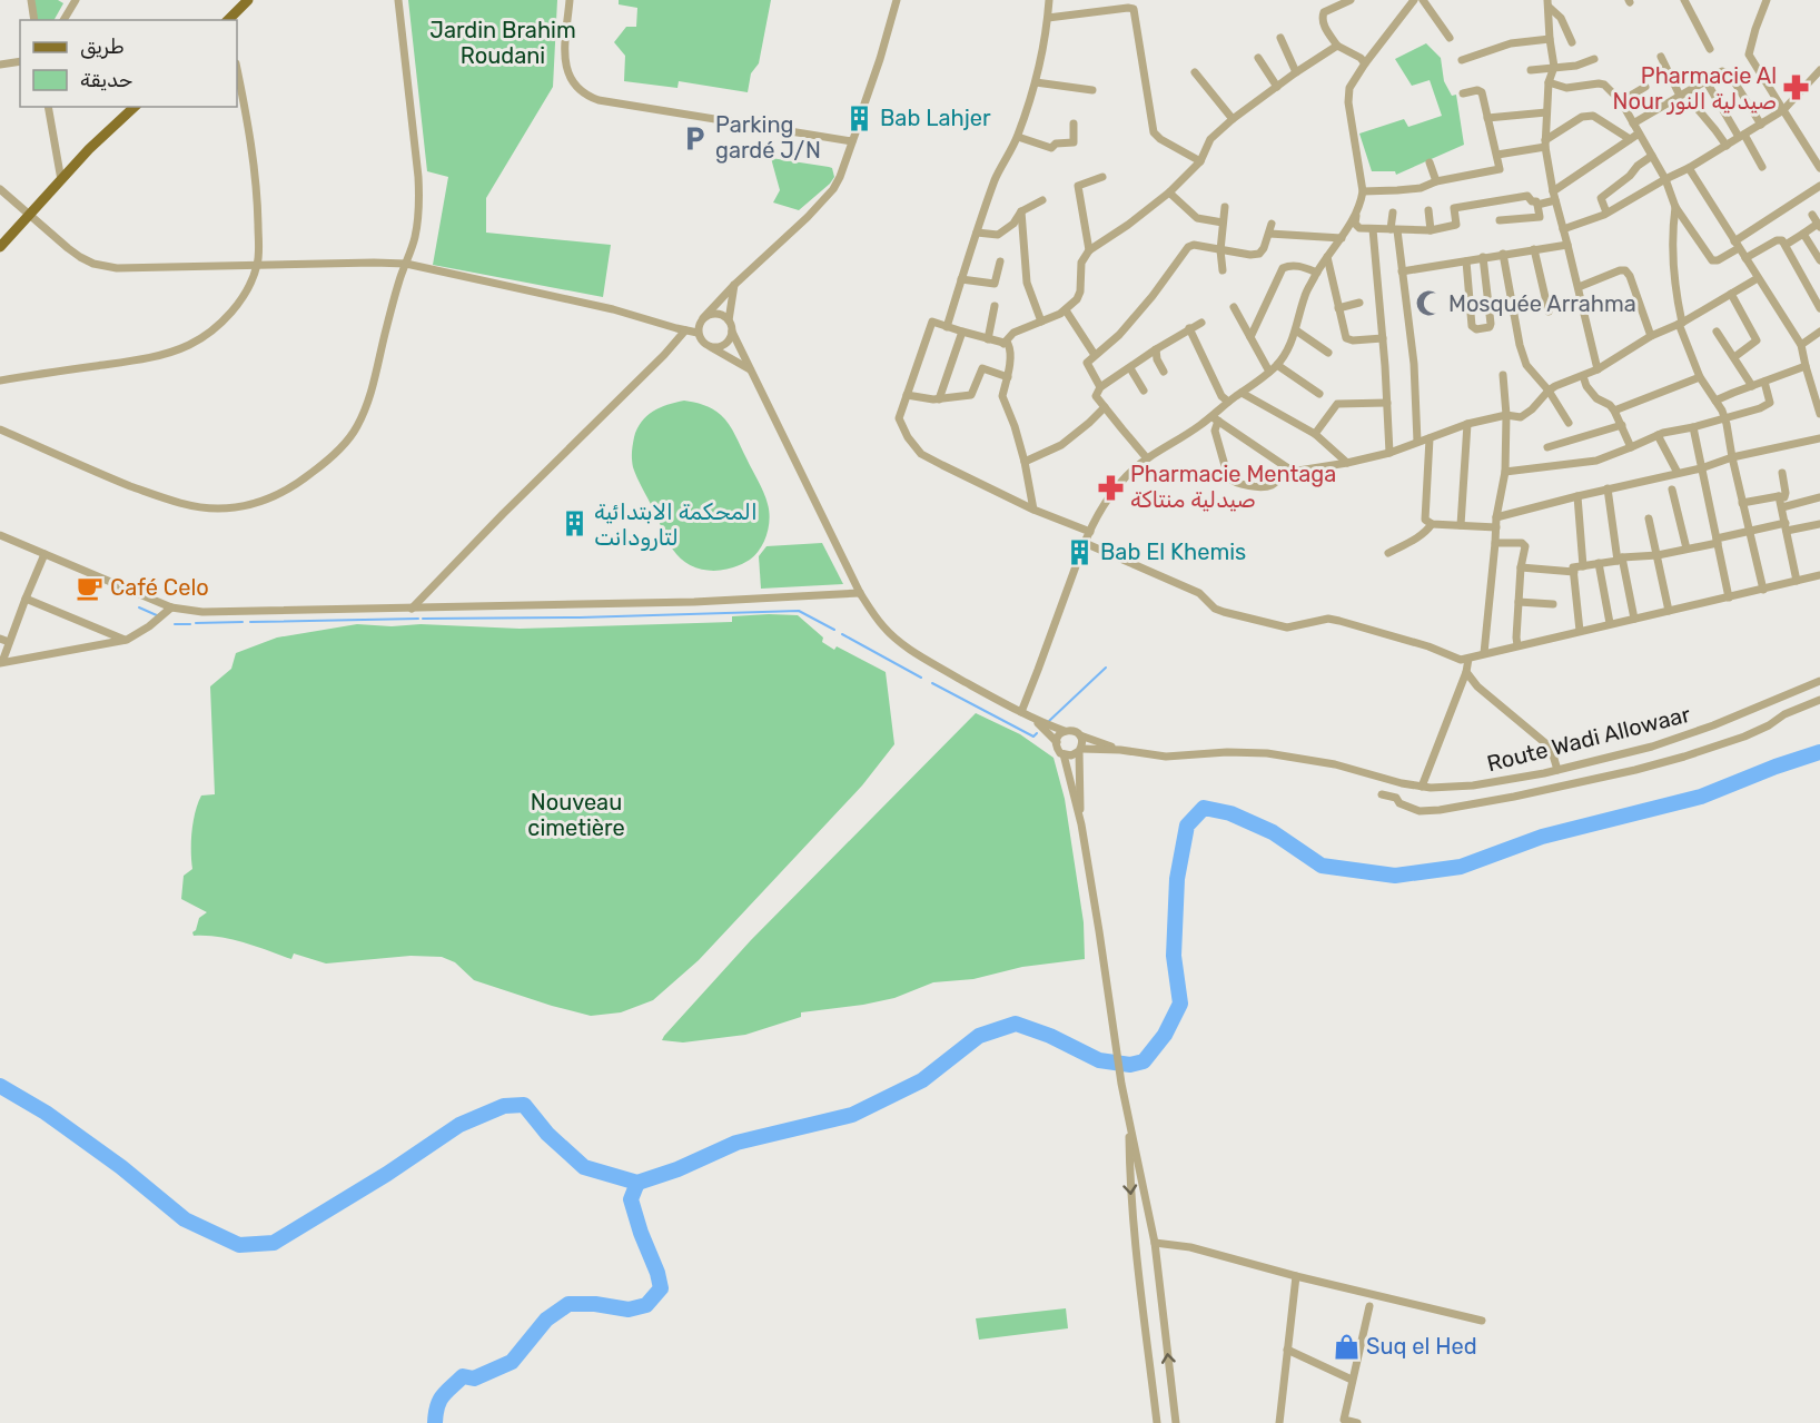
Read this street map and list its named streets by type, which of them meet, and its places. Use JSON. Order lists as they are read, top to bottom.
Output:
{
  "streets": {
    "street": ["Route Wadi Allowaar"]
  },
  "parks": ["Jardin Brahim Roudani", "Nouveau cimetière"],
  "places": {
    "pharmacy": ["Pharmacie Al Nour صيدلية النور", "Pharmacie Mentaga صيدلية منتاكة"],
    "building": ["Bab Lahjer", "المحكمة الابتدائية لتارودانت", "Bab El Khemis"],
    "parking": ["Parking gardé J/N"],
    "mosque": ["Mosquée Arrahma"],
    "cafe": ["Café Celo"],
    "shop": ["Suq el Hed"]
  },
  "legend": ["طريق", "حديقة"]
}
